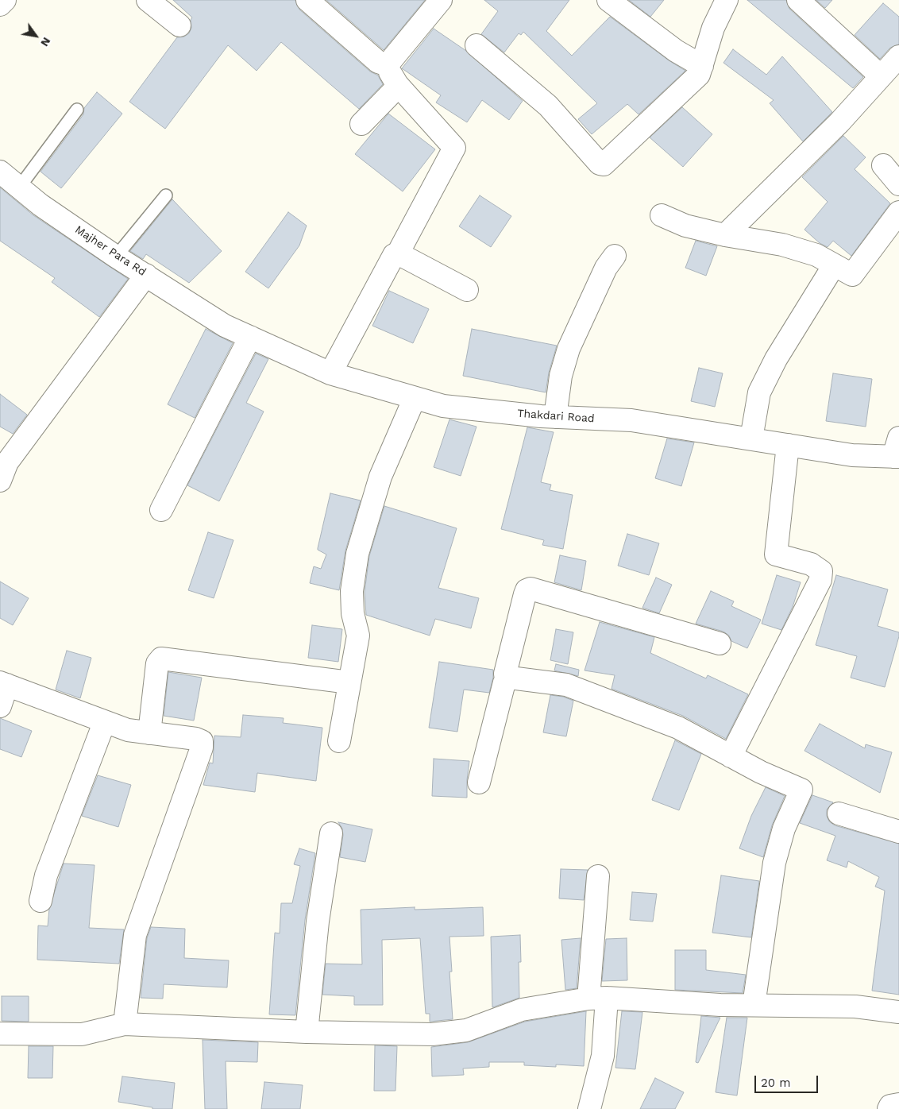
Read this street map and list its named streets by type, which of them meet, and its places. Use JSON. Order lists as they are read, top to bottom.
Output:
{
  "streets": {
    "street": ["Majher Para Rd", "Thakdari Road"]
  },
  "crossings": [
    ["Majher Para Rd", "Thakdari Road"]
  ],
  "scale_bar": "20 m",
  "north": "bottom right"
}
